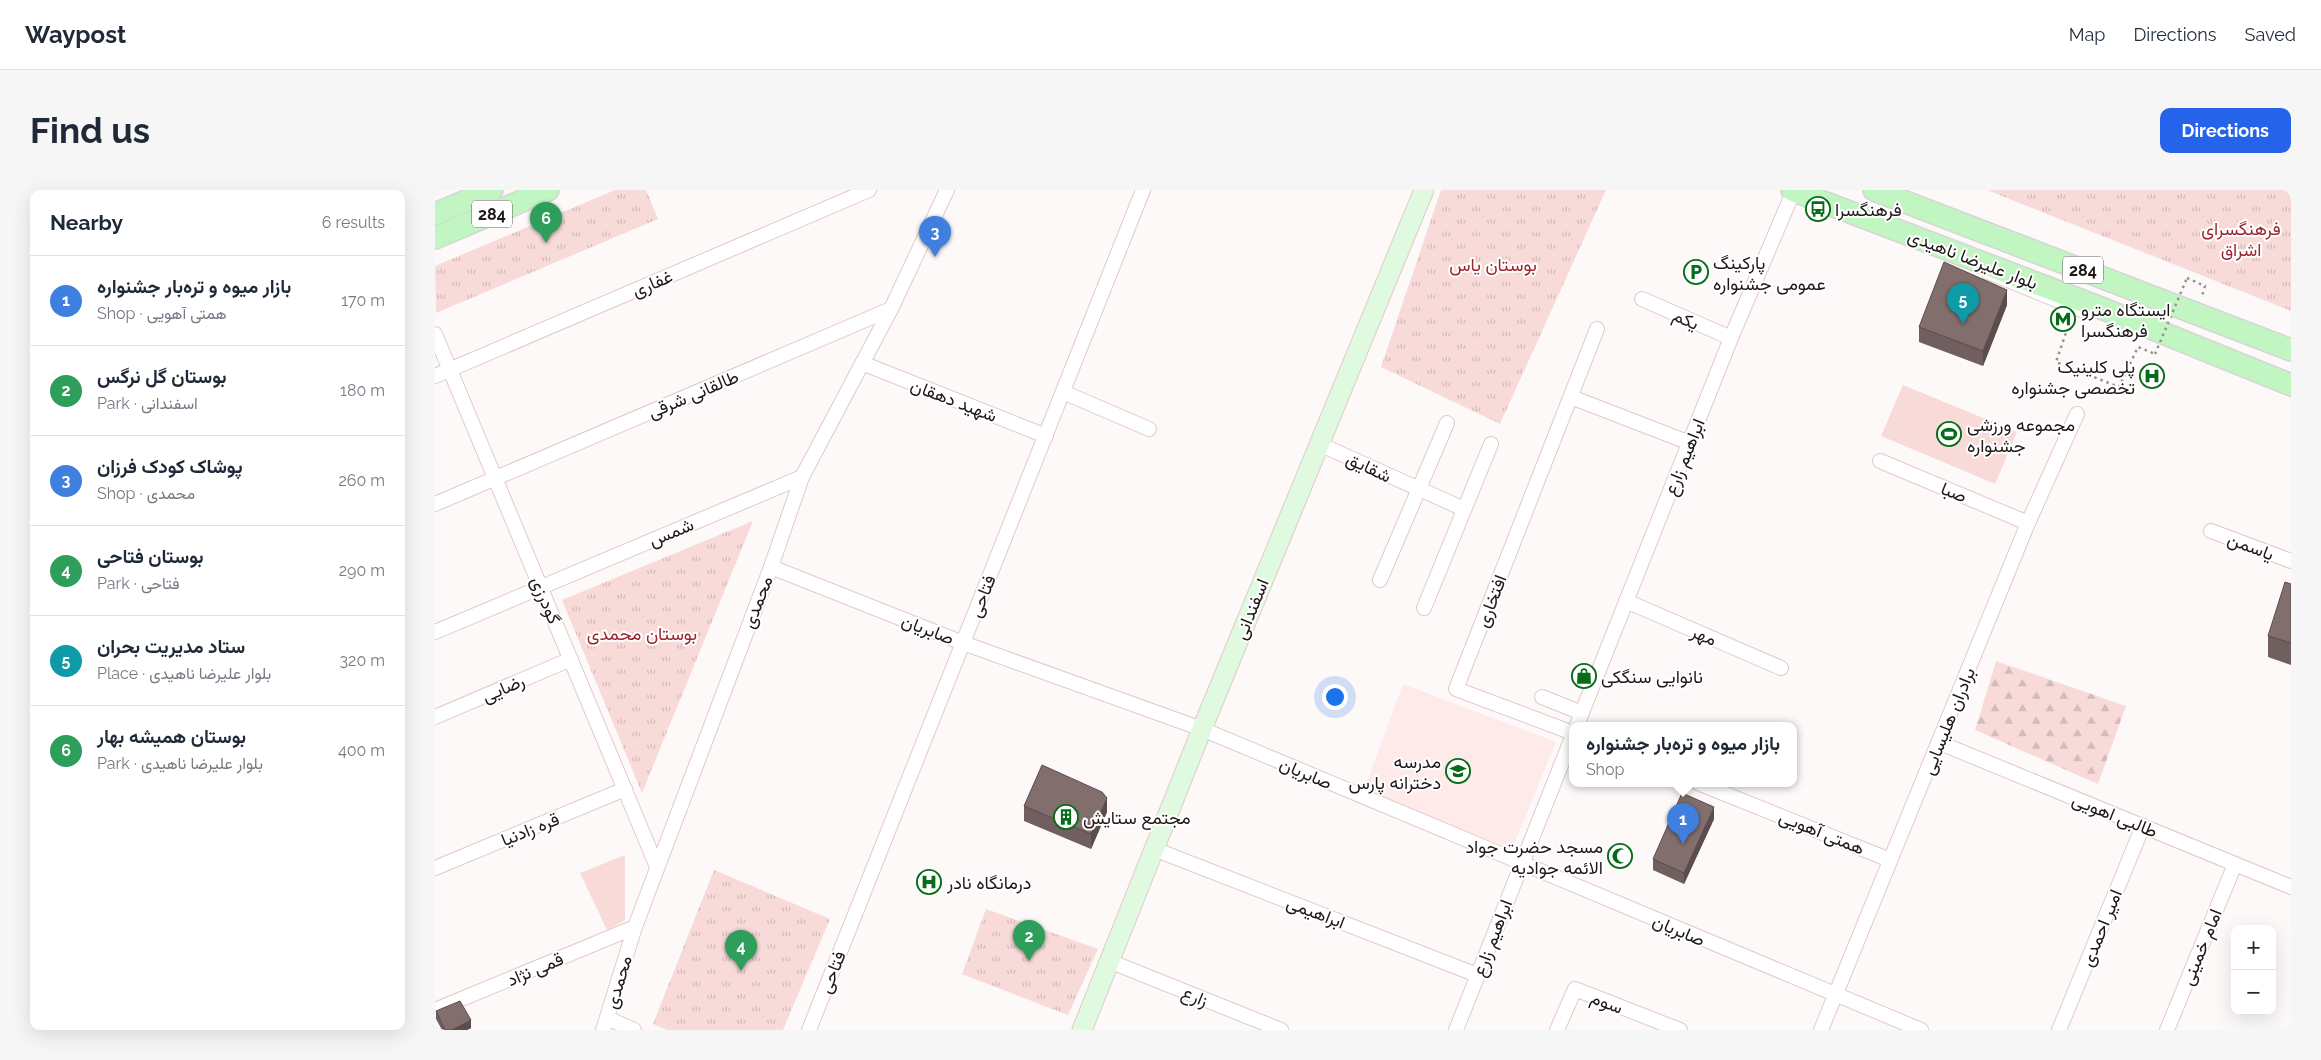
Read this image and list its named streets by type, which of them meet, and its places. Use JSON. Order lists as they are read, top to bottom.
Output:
{
  "streets": {
    "main road": ["284", "بلوار علیرضا ناهیدی", "اسفندانی"],
    "street": [
      "غفاری",
      "یکم",
      "طالقانی شرقی",
      "شهید دهقان",
      "ابراهیم زارع",
      "شقایق",
      "صبا",
      "شمس",
      "یاسمن",
      "فتاحی",
      "گودرزی",
      "افتخاری",
      "محمدی",
      "صابریان",
      "مهر",
      "رضایی",
      "برادران هلیسایی",
      "طالبی اهویی",
      "قره زادنیا",
      "همتی آهویی",
      "ابراهیمی",
      "امیر احمدی",
      "امام خمینی",
      "قمی نژاد",
      "زارع",
      "سوم"
    ]
  },
  "crossings": [
    ["بلوار علیرضا ناهیدی", "ابراهیم زارع"],
    ["غفاری", "گودرزی"],
    ["یکم", "ابراهیم زارع"],
    ["طالقانی شرقی", "گودرزی"],
    ["طالقانی شرقی", "محمدی"],
    ["شهید دهقان", "فتاحی"],
    ["شهید دهقان", "محمدی"],
    ["ابراهیم زارع", "صابریان"],
    ["ابراهیم زارع", "مهر"],
    ["ابراهیم زارع", "ابراهیمی"],
    ["شقایق", "اسفندانی"],
    ["صبا", "برادران هلیسایی"],
    ["شمس", "گودرزی"],
    ["شمس", "محمدی"],
    ["فتاحی", "صابریان"],
    ["گودرزی", "محمدی"],
    ["گودرزی", "رضایی"],
    ["گودرزی", "قره زادنیا"],
    ["محمدی", "صابریان"],
    ["محمدی", "قمی نژاد"],
    ["اسفندانی", "صابریان"],
    ["اسفندانی", "ابراهیمی"],
    ["اسفندانی", "زارع"],
    ["صابریان", "برادران هلیسایی"],
    ["برادران هلیسایی", "طالبی اهویی"],
    ["برادران هلیسایی", "همتی آهویی"],
    ["طالبی اهویی", "امیر احمدی"],
    ["طالبی اهویی", "امام خمینی"]
  ],
  "parks": ["فرهنگسرای اشراق", "بوستان یاس", "بوستان محمدی"],
  "places": {
    "bus stop": ["فرهنگسرا"],
    "parking": ["پارکینگ عمومی جشنواره"],
    "metro station": ["ایستگاه مترو فرهنگسرا"],
    "hospital": ["پلی کلینیک تخصصی جشنواره", "درمانگاه نادر"],
    "sports": ["مجموعه ورزشی جشنواره"],
    "shop": ["نانوایی سنگکی"],
    "school or university": ["مدرسه دخترانه پارس"],
    "building": ["مجتمع ستایش"],
    "mosque": ["مسجد حضرت جواد الائمه جوادیه"]
  },
  "page": {
    "header": "Waypost",
    "nav": ["Map", "Directions", "Saved"],
    "buttons": "Directions",
    "title": "Find us",
    "heading": ["Nearby", "6 results"],
    "pins": [
      "6",
      "3",
      "5",
      "1",
      "2",
      "4"
    ],
    "list": [
      {
        "mark": "1",
        "name": "بازار میوه و تره‌بار جشنواره",
        "note": "Shop · همتی آهویی",
        "value": "170 m"
      },
      {
        "mark": "2",
        "name": "بوستان گل نرگس",
        "note": "Park · اسفندانی",
        "value": "180 m"
      },
      {
        "mark": "3",
        "name": "پوشاک کودک فرزان",
        "note": "Shop · محمدی",
        "value": "260 m"
      },
      {
        "mark": "4",
        "name": "بوستان فتاحی",
        "note": "Park · فتاحی",
        "value": "290 m"
      },
      {
        "mark": "5",
        "name": "ستاد مدیریت بحران",
        "note": "Place · بلوار علیرضا ناهیدی",
        "value": "320 m"
      },
      {
        "mark": "6",
        "name": "بوستان همیشه بهار",
        "note": "Park · بلوار علیرضا ناهیدی",
        "value": "400 m"
      }
    ],
    "popup": ["بازار میوه و تره‌بار جشنواره", "Shop"],
    "map_buttons": ["+", "−"]
  }
}
